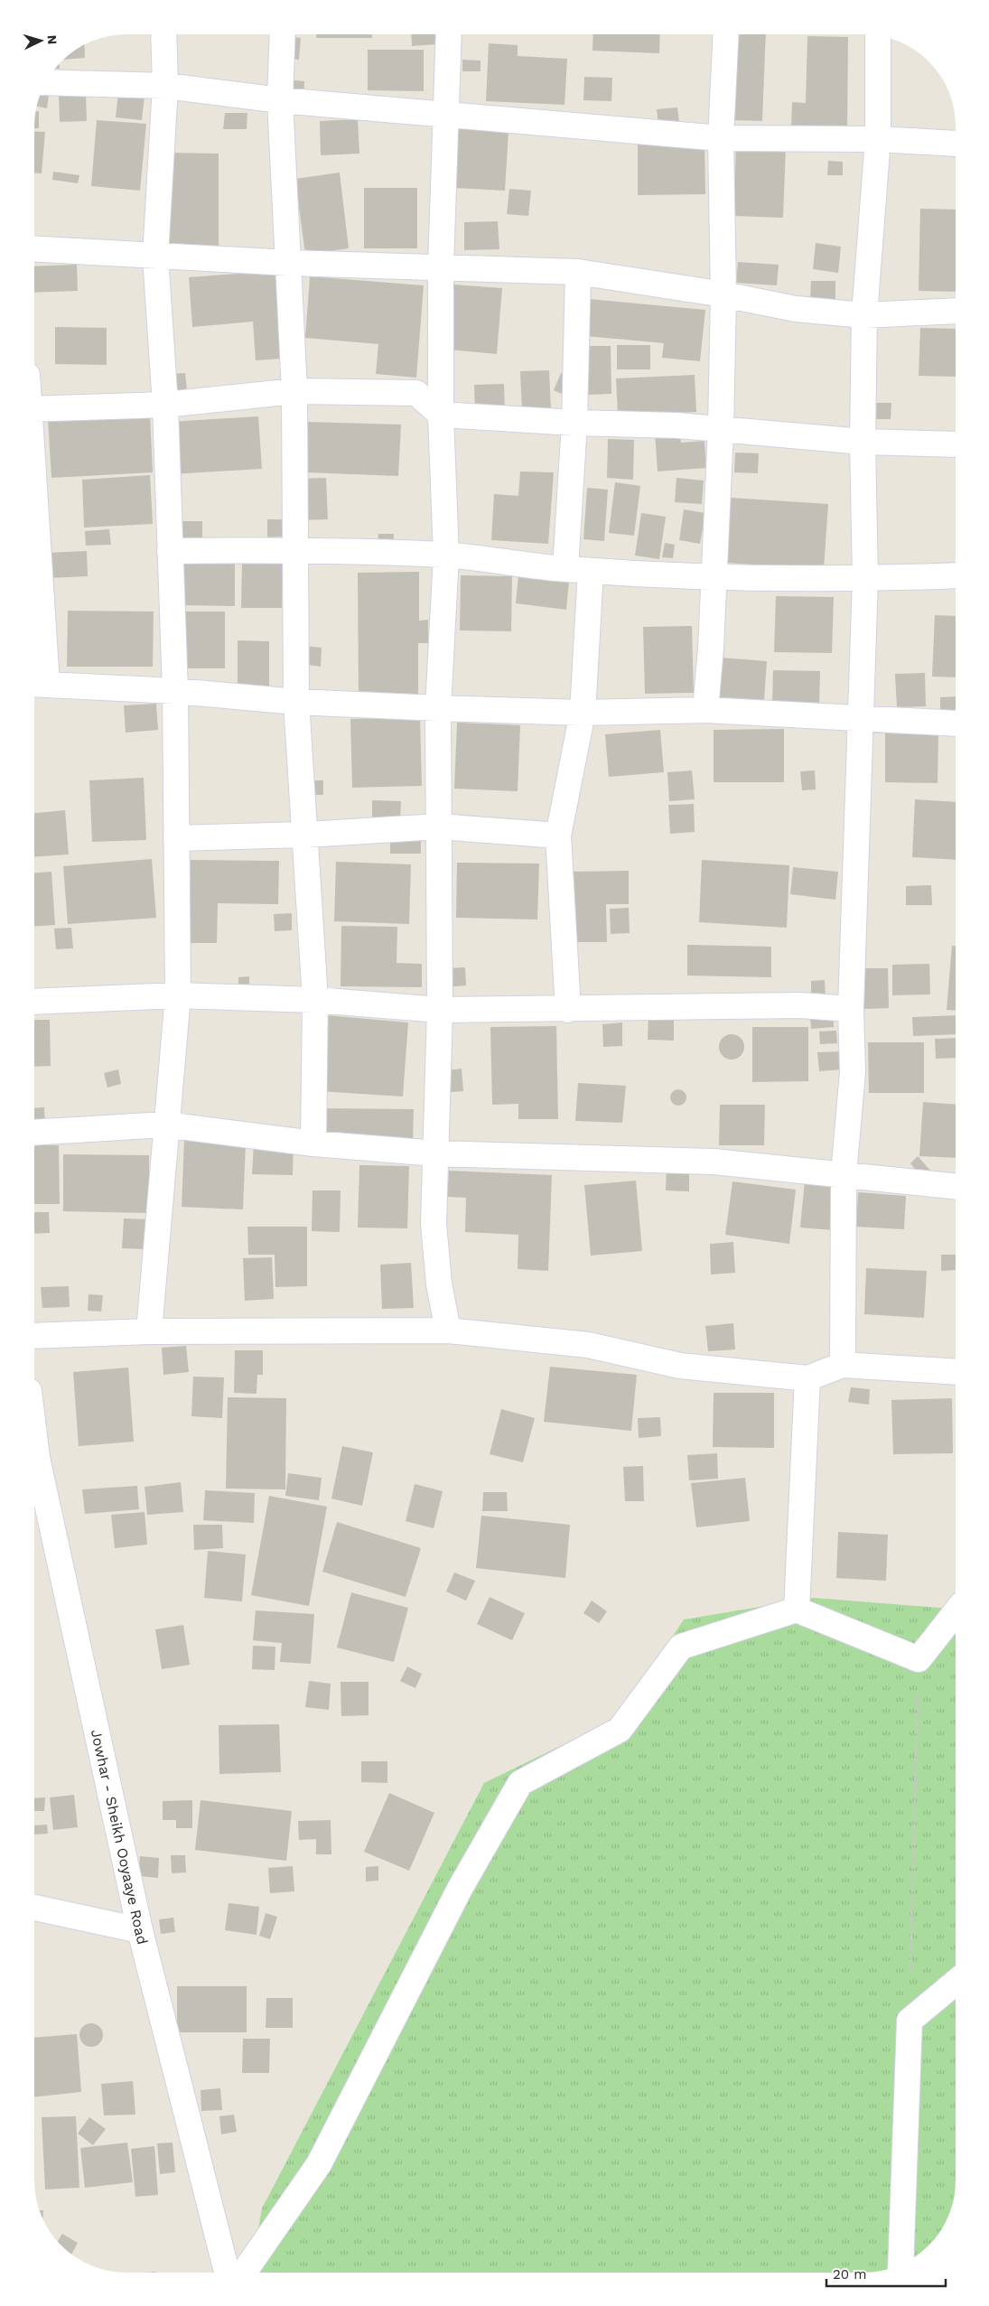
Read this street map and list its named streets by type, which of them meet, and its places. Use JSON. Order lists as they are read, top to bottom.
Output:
{
  "streets": {
    "street": ["Jowhar - Sheikh Ooyaaye Road"]
  },
  "scale_bar": "20 m",
  "north": "right"
}
